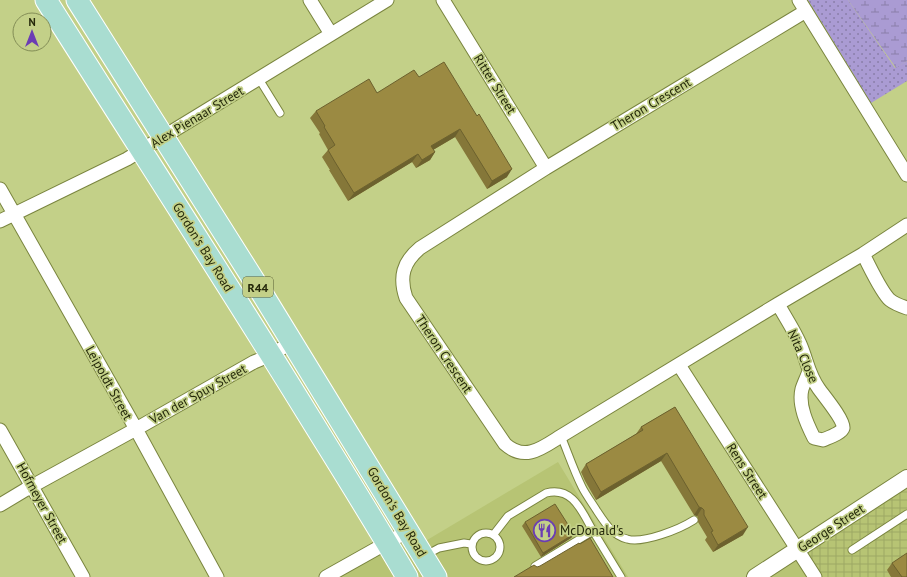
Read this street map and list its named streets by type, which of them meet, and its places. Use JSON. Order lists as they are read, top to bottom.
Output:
{
  "streets": {
    "main road": ["Gordon's Bay Road", "R44"],
    "street": [
      "Ritter Street",
      "Theron Crescent",
      "Alex Pienaar Street",
      "Nita Close",
      "Leipoldt Street",
      "Van der Spuy Street",
      "Rens Street",
      "Hofmeyer Street",
      "George Street"
    ]
  },
  "crossings": [
    ["Ritter Street", "Theron Crescent"],
    ["Theron Crescent", "Nita Close"],
    ["Theron Crescent", "Rens Street"],
    ["Alex Pienaar Street", "Gordon's Bay Road"],
    ["Alex Pienaar Street", "Leipoldt Street"],
    ["Gordon's Bay Road", "Van der Spuy Street"],
    ["Leipoldt Street", "Van der Spuy Street"],
    ["Van der Spuy Street", "Hofmeyer Street"],
    ["Rens Street", "George Street"]
  ],
  "places": {
    "restaurant": ["McDonald's"]
  },
  "north": "top"
}
